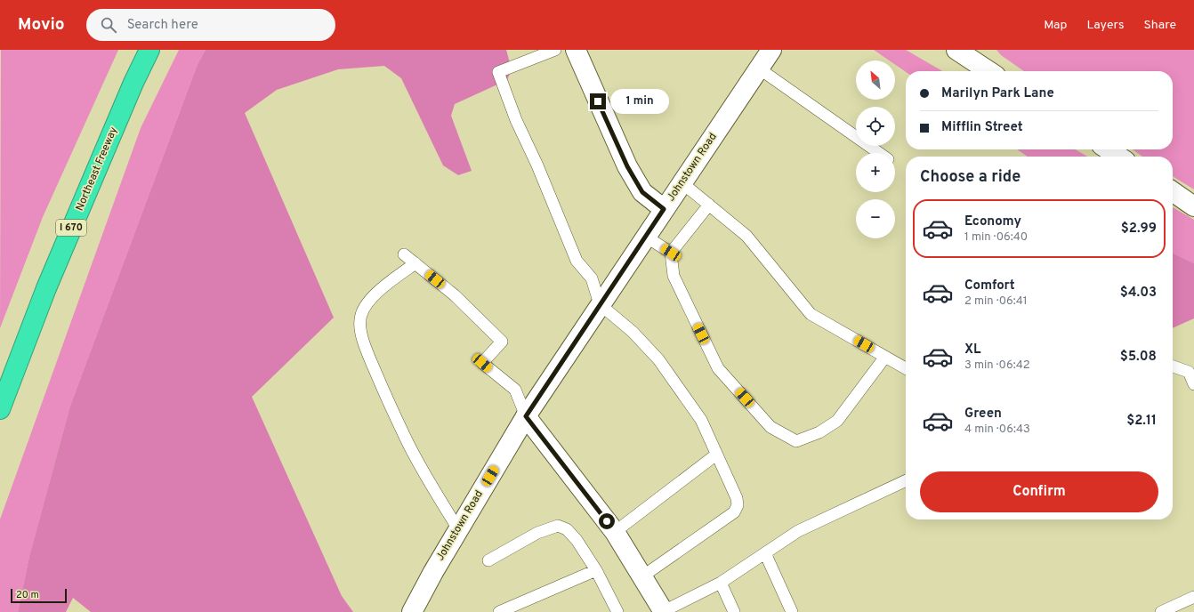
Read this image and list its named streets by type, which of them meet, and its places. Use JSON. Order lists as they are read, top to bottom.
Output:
{
  "streets": {
    "highway": ["Northeast Freeway", "I 670"],
    "main road": ["Johnstown Road"]
  },
  "scale_bar": "20 m",
  "north": "top left",
  "page": {
    "header": "Movio",
    "search": "Search here",
    "nav": ["Map", "Layers", "Share"],
    "map_buttons": ["+", "−"],
    "banner": ["Marilyn Park Lane", "Mifflin Street"],
    "bubble": "1 min",
    "heading": "Choose a ride",
    "list": [
      {
        "name": "Economy",
        "note": "1 min · 06:40",
        "value": "$2.99"
      },
      {
        "name": "Comfort",
        "note": "2 min · 06:41",
        "value": "$4.03"
      },
      {
        "name": "XL",
        "note": "3 min · 06:42",
        "value": "$5.08"
      },
      {
        "name": "Green",
        "note": "4 min · 06:43",
        "value": "$2.11"
      }
    ],
    "buttons": "Confirm",
    "scale": "20 m"
  }
}
